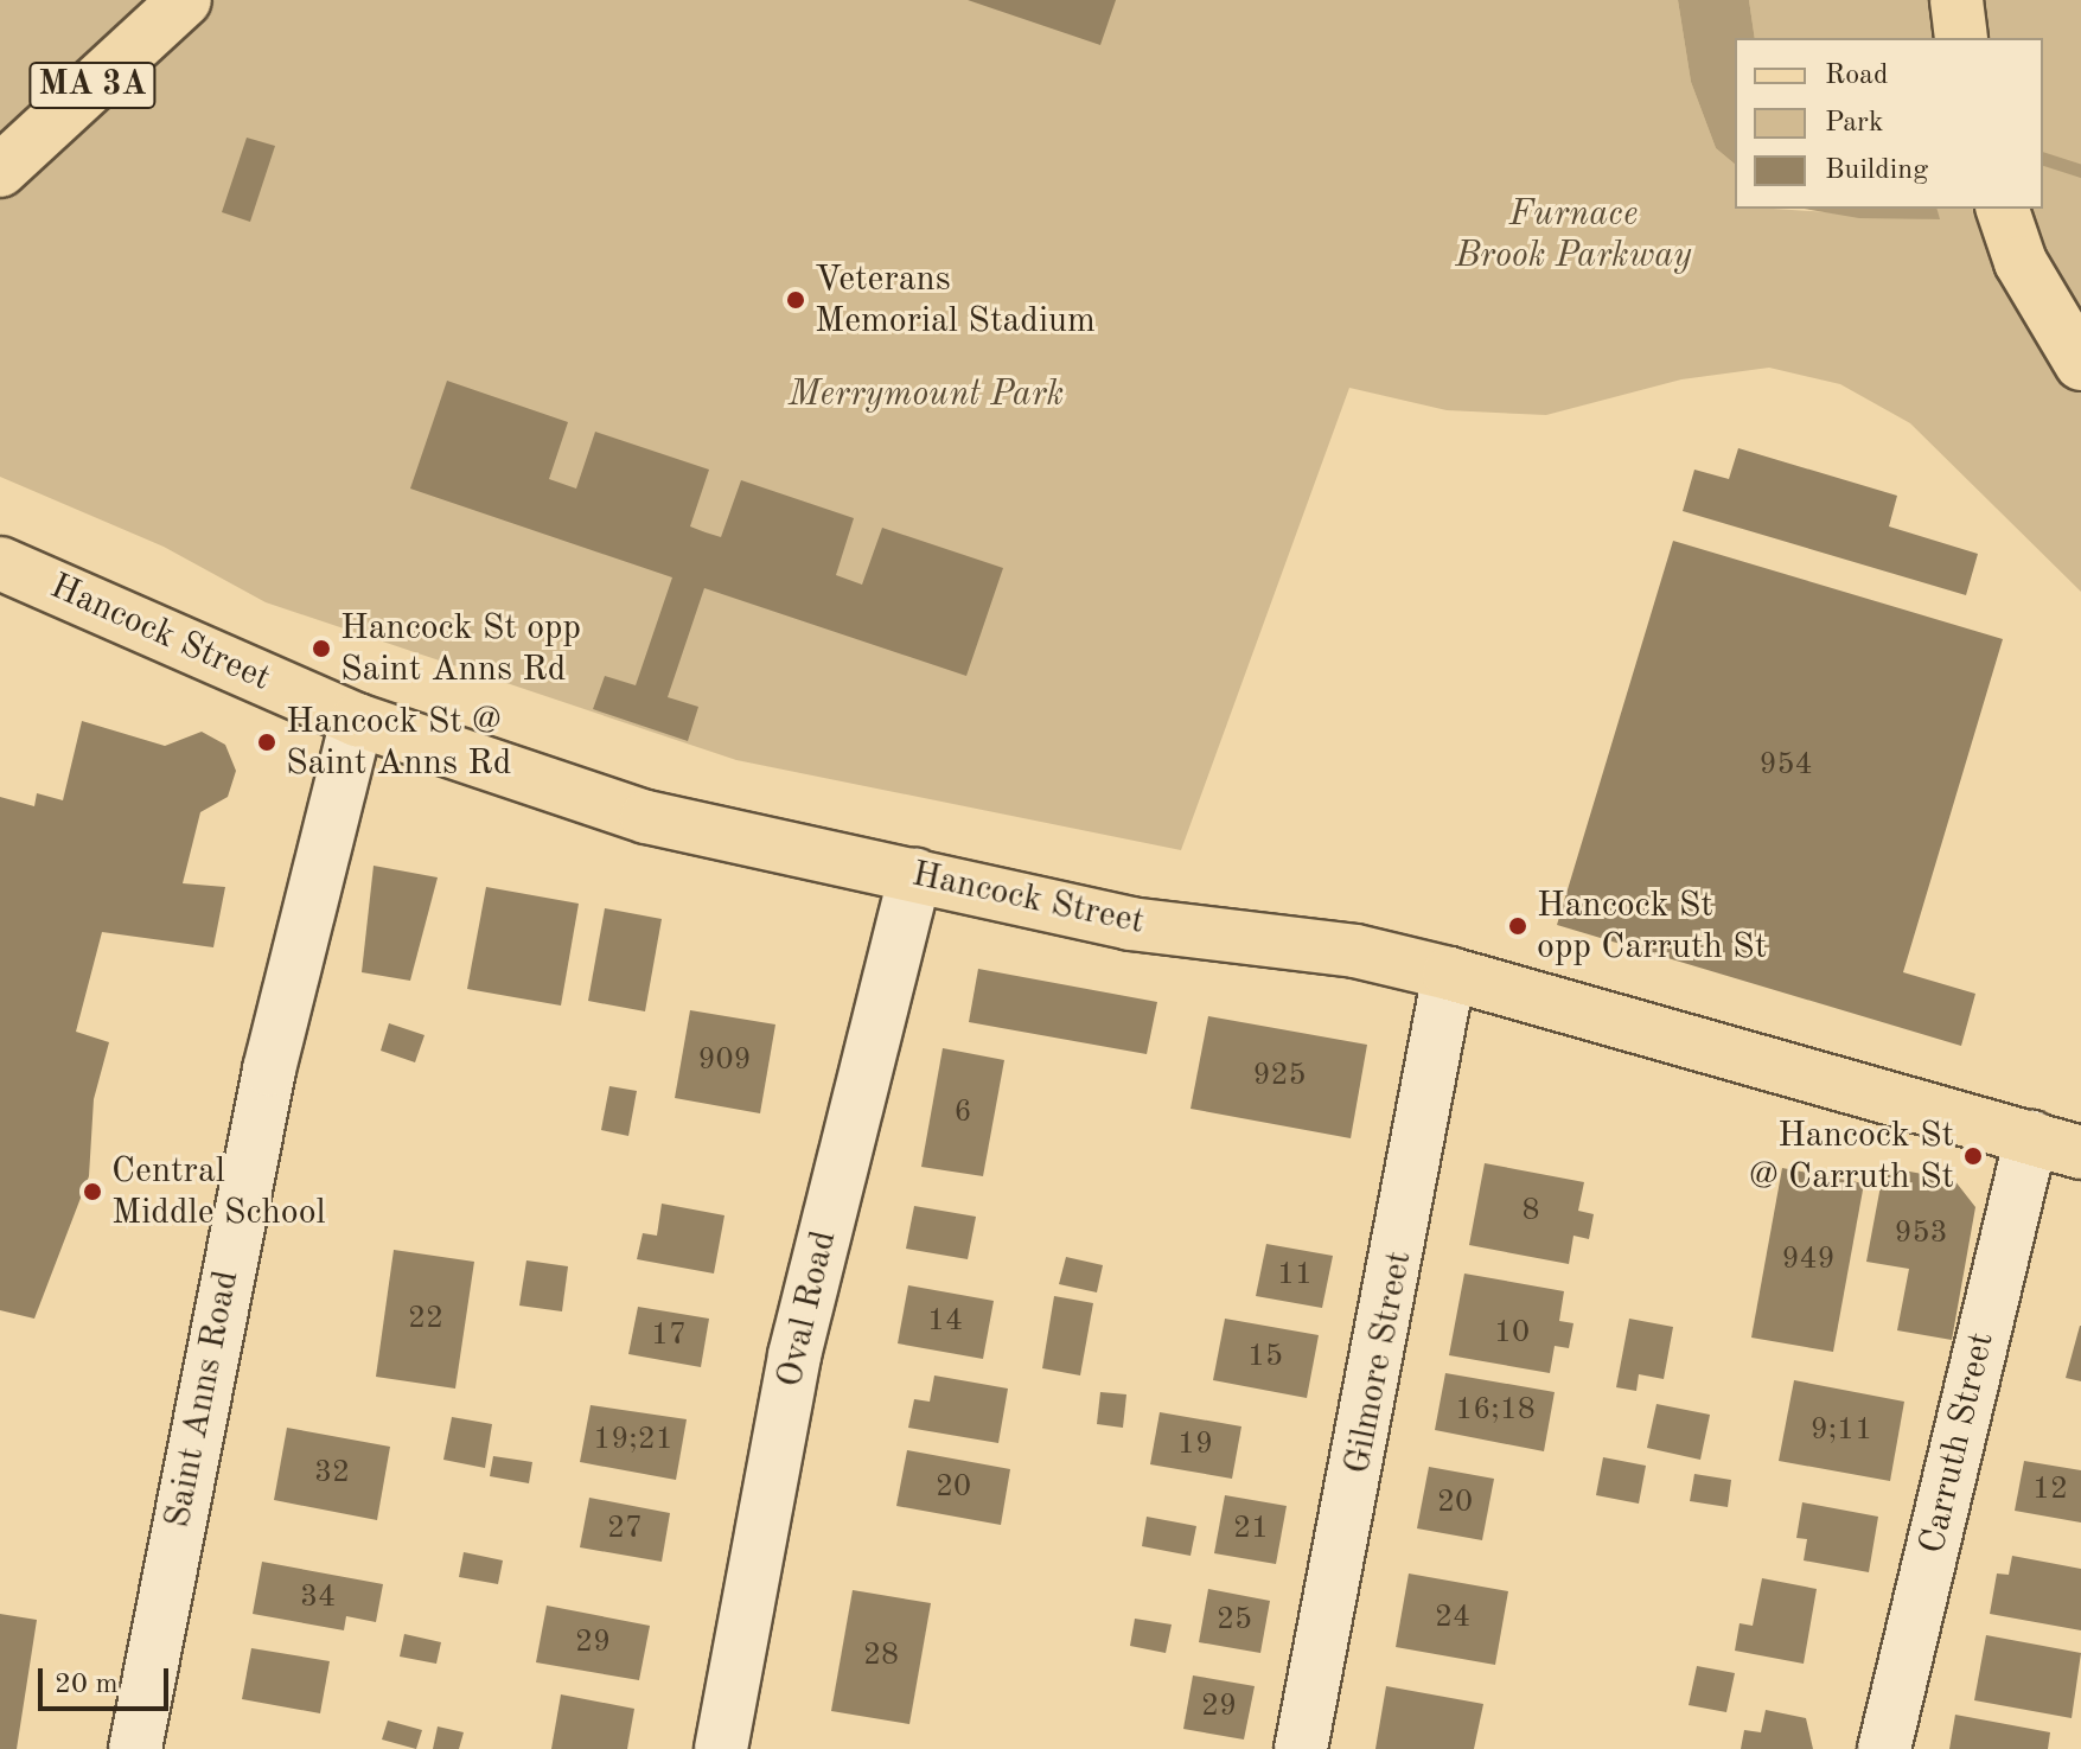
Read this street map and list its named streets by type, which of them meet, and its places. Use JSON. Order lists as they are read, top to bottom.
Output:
{
  "streets": {
    "main road": ["MA 3A", "Hancock Street"],
    "street": [
      "Oval Road",
      "Gilmore Street",
      "Saint Anns Road",
      "Carruth Street"
    ]
  },
  "crossings": [
    ["Hancock Street", "Oval Road"],
    ["Hancock Street", "Gilmore Street"],
    ["Hancock Street", "Saint Anns Road"],
    ["Hancock Street", "Carruth Street"]
  ],
  "parks": ["Furnace Brook Parkway", "Merrymount Park"],
  "places": [
    "Veterans Memorial Stadium",
    "Hancock St opp Saint Anns Rd",
    "Hancock St @ Saint Anns Rd",
    "Hancock St opp Carruth St",
    "Hancock St @ Carruth St",
    "Central Middle School"
  ],
  "house_numbers": [
    "954",
    "909",
    "925",
    "6",
    "8",
    "953",
    "949",
    "11",
    "22",
    "14",
    "10",
    "17",
    "15",
    "16;18",
    "9;11",
    "19;21",
    "19",
    "32",
    "20",
    "12",
    "20",
    "27",
    "21",
    "34",
    "24",
    "25",
    "29",
    "28",
    "29"
  ],
  "legend": ["Road", "Park", "Building"],
  "scale_bar": "20 m"
}
